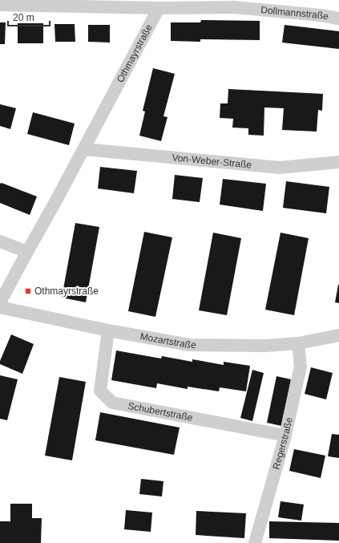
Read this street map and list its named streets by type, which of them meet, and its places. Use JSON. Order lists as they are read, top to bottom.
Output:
{
  "streets": {
    "street": [
      "Dollmannstraße",
      "Othmayrstraße",
      "Von-Weber-Straße",
      "Mozartstraße",
      "Schubertstraße",
      "Regerstraße"
    ]
  },
  "crossings": [
    ["Dollmannstraße", "Othmayrstraße"],
    ["Othmayrstraße", "Von-Weber-Straße"],
    ["Mozartstraße", "Schubertstraße"],
    ["Mozartstraße", "Regerstraße"],
    ["Schubertstraße", "Regerstraße"]
  ],
  "places": {
    "transit": ["Othmayrstraße"]
  },
  "scale_bar": "20 m"
}
